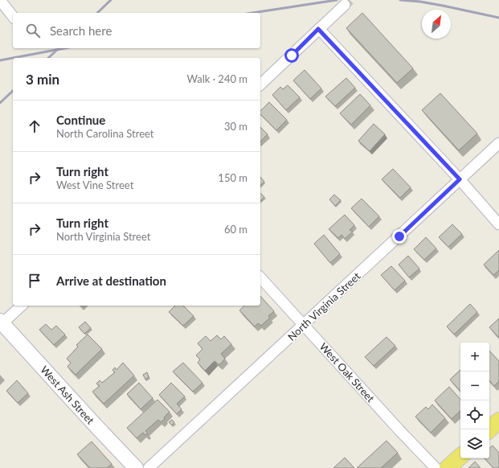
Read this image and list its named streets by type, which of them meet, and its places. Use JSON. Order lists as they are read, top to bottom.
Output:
{
  "streets": {
    "main road": ["West Ash Street"],
    "street": ["North Virginia Street", "West Oak Street"]
  },
  "crossings": [
    ["North Virginia Street", "West Oak Street"]
  ],
  "north": "top right",
  "page": {
    "search": "Search here",
    "heading": ["3 min", "Walk · 240 m"],
    "list": [
      ["Continue", "North Carolina Street", "30 m"],
      ["Turn right", "West Vine Street", "150 m"],
      ["Turn right", "North Virginia Street", "60 m"],
      "Arrive at destination"
    ],
    "map_buttons": ["+", "−"]
  }
}
